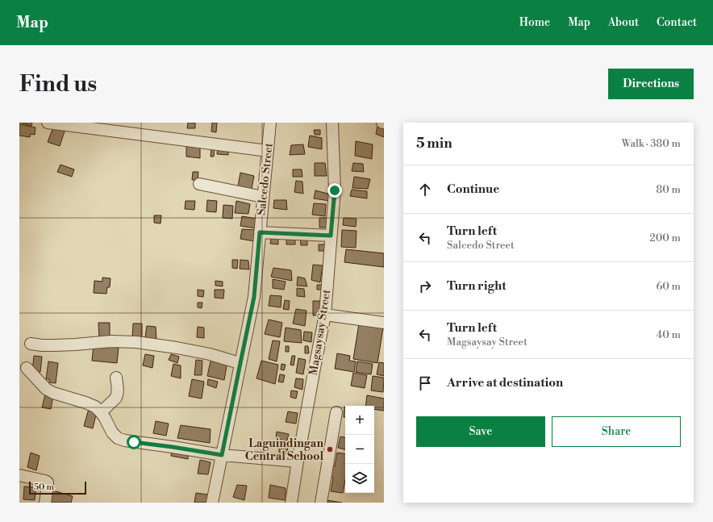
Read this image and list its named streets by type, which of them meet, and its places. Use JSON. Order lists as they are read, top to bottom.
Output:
{
  "streets": {
    "street": ["Salcedo Street", "Magsaysay Street"]
  },
  "places": ["Laguindingan Central School"],
  "scale_bar": "50 m",
  "page": {
    "header": "Map",
    "nav": [
      "Home",
      "Map",
      "About",
      "Contact"
    ],
    "buttons": [
      "Directions",
      ["Save", "Share"]
    ],
    "title": "Find us",
    "heading": ["5 min", "Walk · 380 m"],
    "list": [
      ["Continue", "80 m"],
      ["Turn left", "Salcedo Street", "200 m"],
      ["Turn right", "60 m"],
      ["Turn left", "Magsaysay Street", "40 m"],
      "Arrive at destination"
    ],
    "map_buttons": ["+", "−"],
    "scale": "50 m"
  }
}
